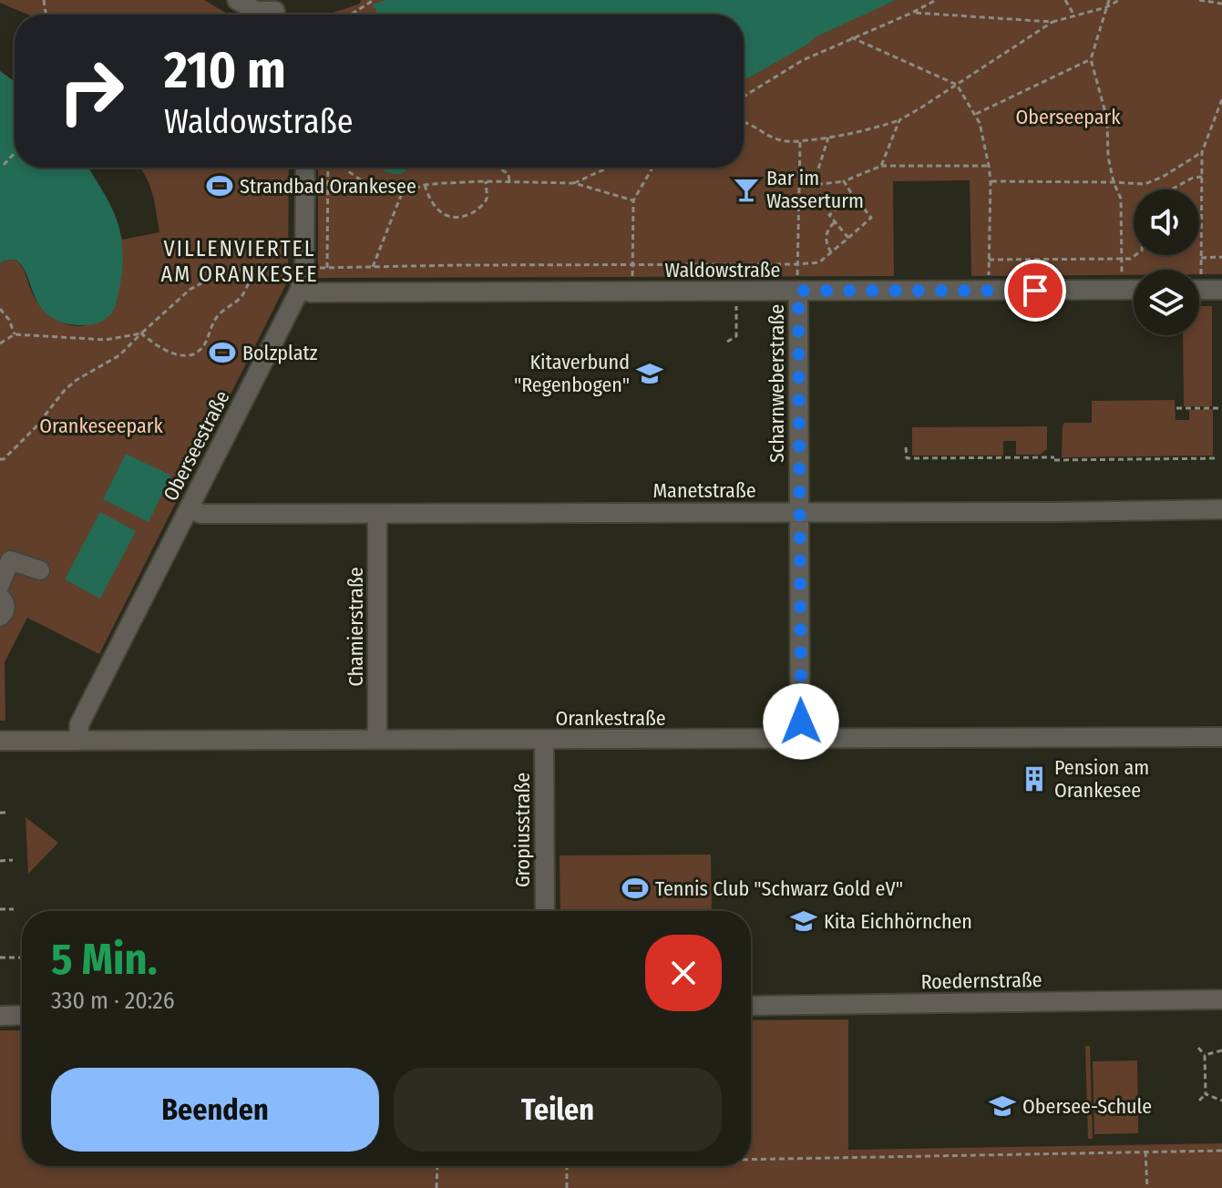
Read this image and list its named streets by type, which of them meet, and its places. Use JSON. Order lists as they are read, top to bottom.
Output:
{
  "streets": {
    "street": [
      "Waldowstraße",
      "Scharnweberstraße",
      "Oberseestraße",
      "Manetstraße",
      "Chamierstraße",
      "Orankestraße",
      "Gropiusstraße",
      "Roedernstraße"
    ]
  },
  "crossings": [
    ["Waldowstraße", "Scharnweberstraße"],
    ["Waldowstraße", "Oberseestraße"],
    ["Scharnweberstraße", "Manetstraße"],
    ["Scharnweberstraße", "Orankestraße"],
    ["Oberseestraße", "Manetstraße"],
    ["Oberseestraße", "Orankestraße"],
    ["Manetstraße", "Chamierstraße"],
    ["Chamierstraße", "Orankestraße"],
    ["Orankestraße", "Gropiusstraße"]
  ],
  "districts": ["VILLENVIERTEL AM ORANKESEE"],
  "parks": ["Oberseepark", "Orankeseepark"],
  "places": {
    "sports": ["Strandbad Orankesee", "Bolzplatz", "Tennis Club \"Schwarz Gold eV\""],
    "bar": ["Bar im Wasserturm"],
    "school or university": ["Kitaverbund \"Regenbogen\"", "Kita Eichhörnchen", "Obersee-Schule"],
    "building": ["Pension am Orankesee"]
  },
  "page": {
    "turn": ["210 m", "Waldowstraße"],
    "heading": ["5 Min.", "330 m · 20:26"],
    "buttons": ["Beenden", "Teilen"]
  }
}
